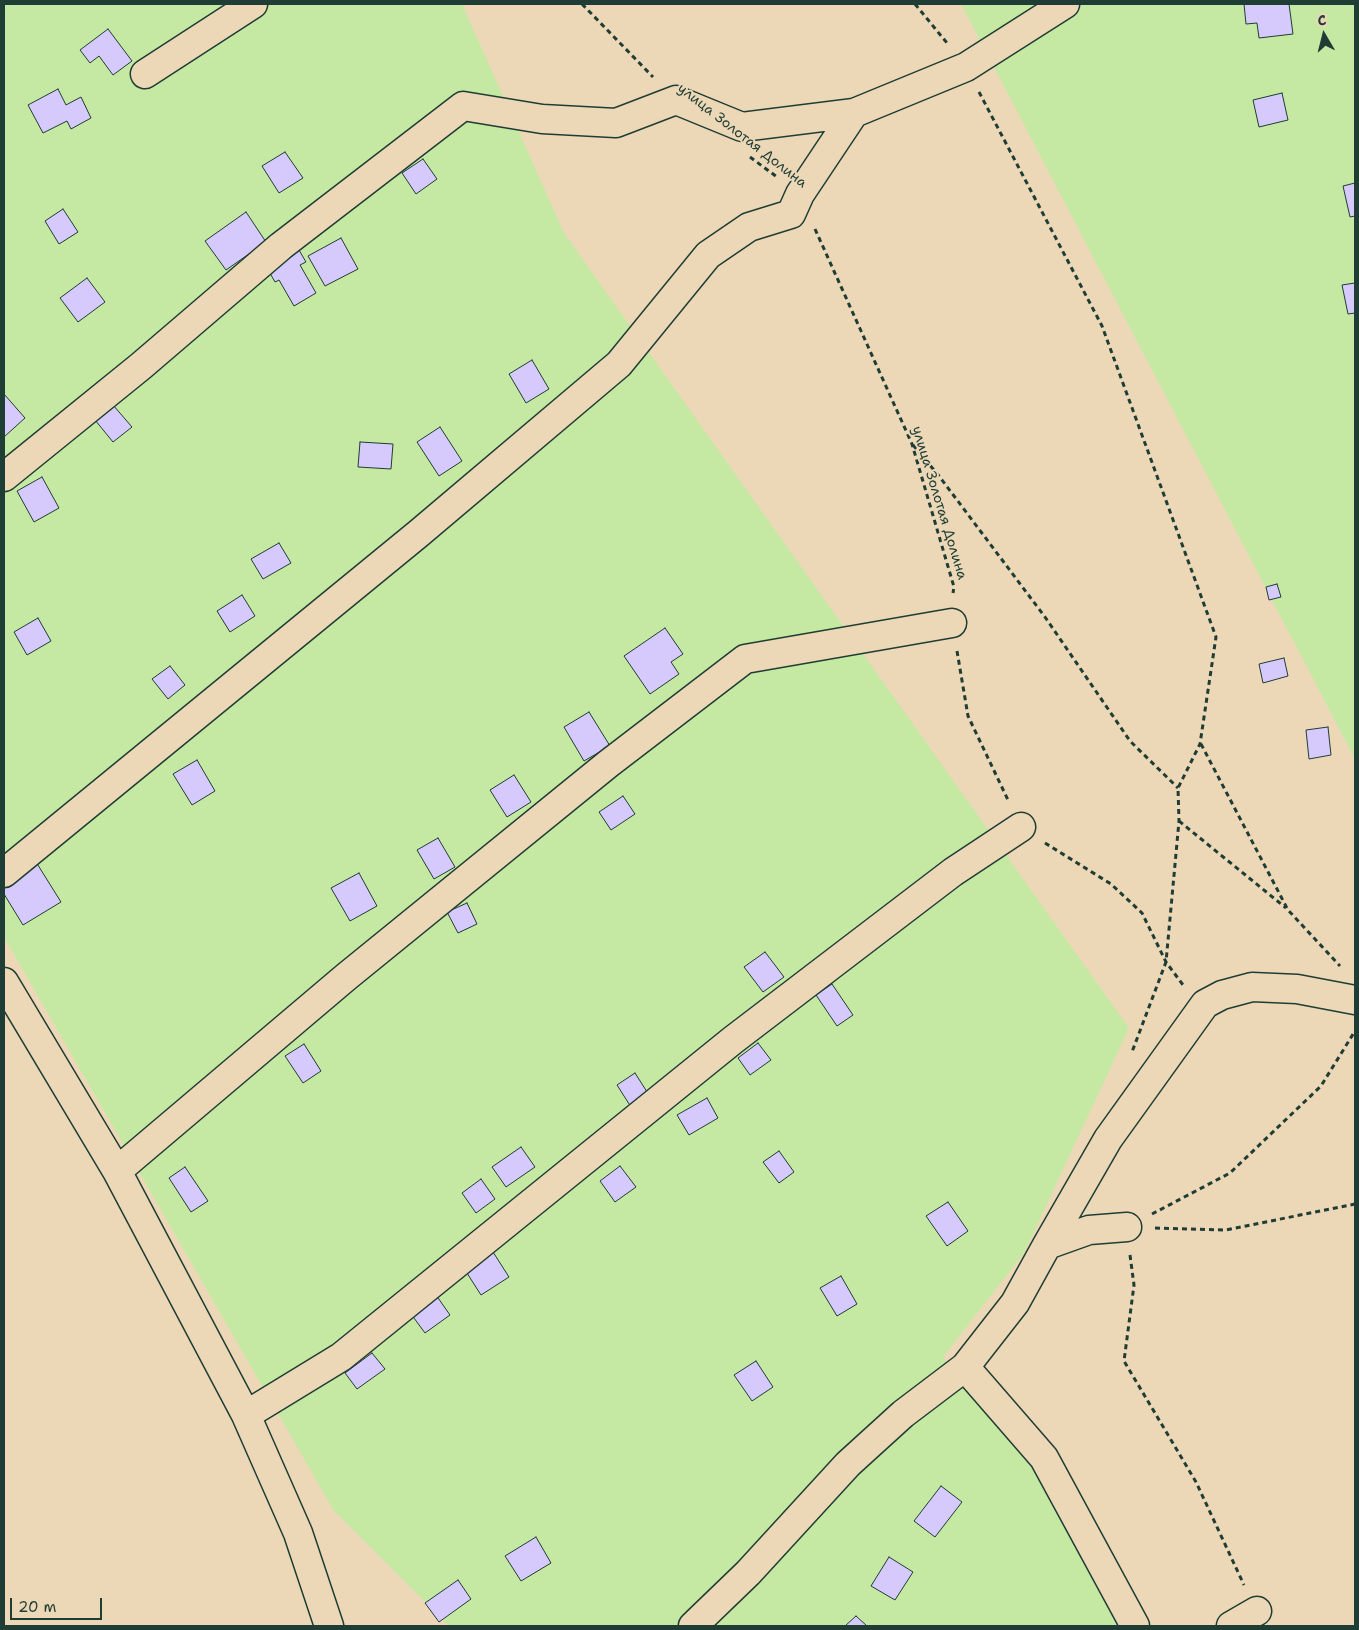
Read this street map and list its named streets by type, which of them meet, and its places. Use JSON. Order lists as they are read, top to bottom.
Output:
{
  "streets": {
    "path": ["улица Золотая Долина"]
  },
  "scale_bar": "20 m",
  "north": "top"
}
